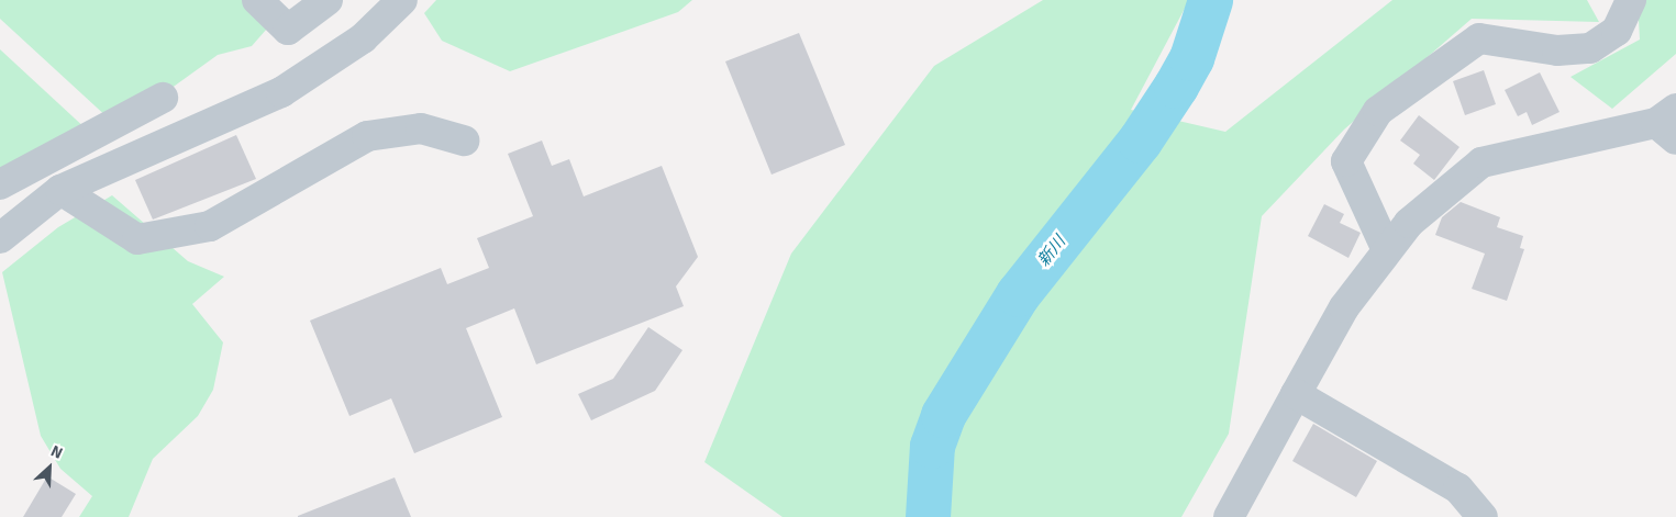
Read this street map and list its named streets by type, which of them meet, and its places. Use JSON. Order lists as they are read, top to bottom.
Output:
{
  "water": ["新川"],
  "north": "top right"
}
